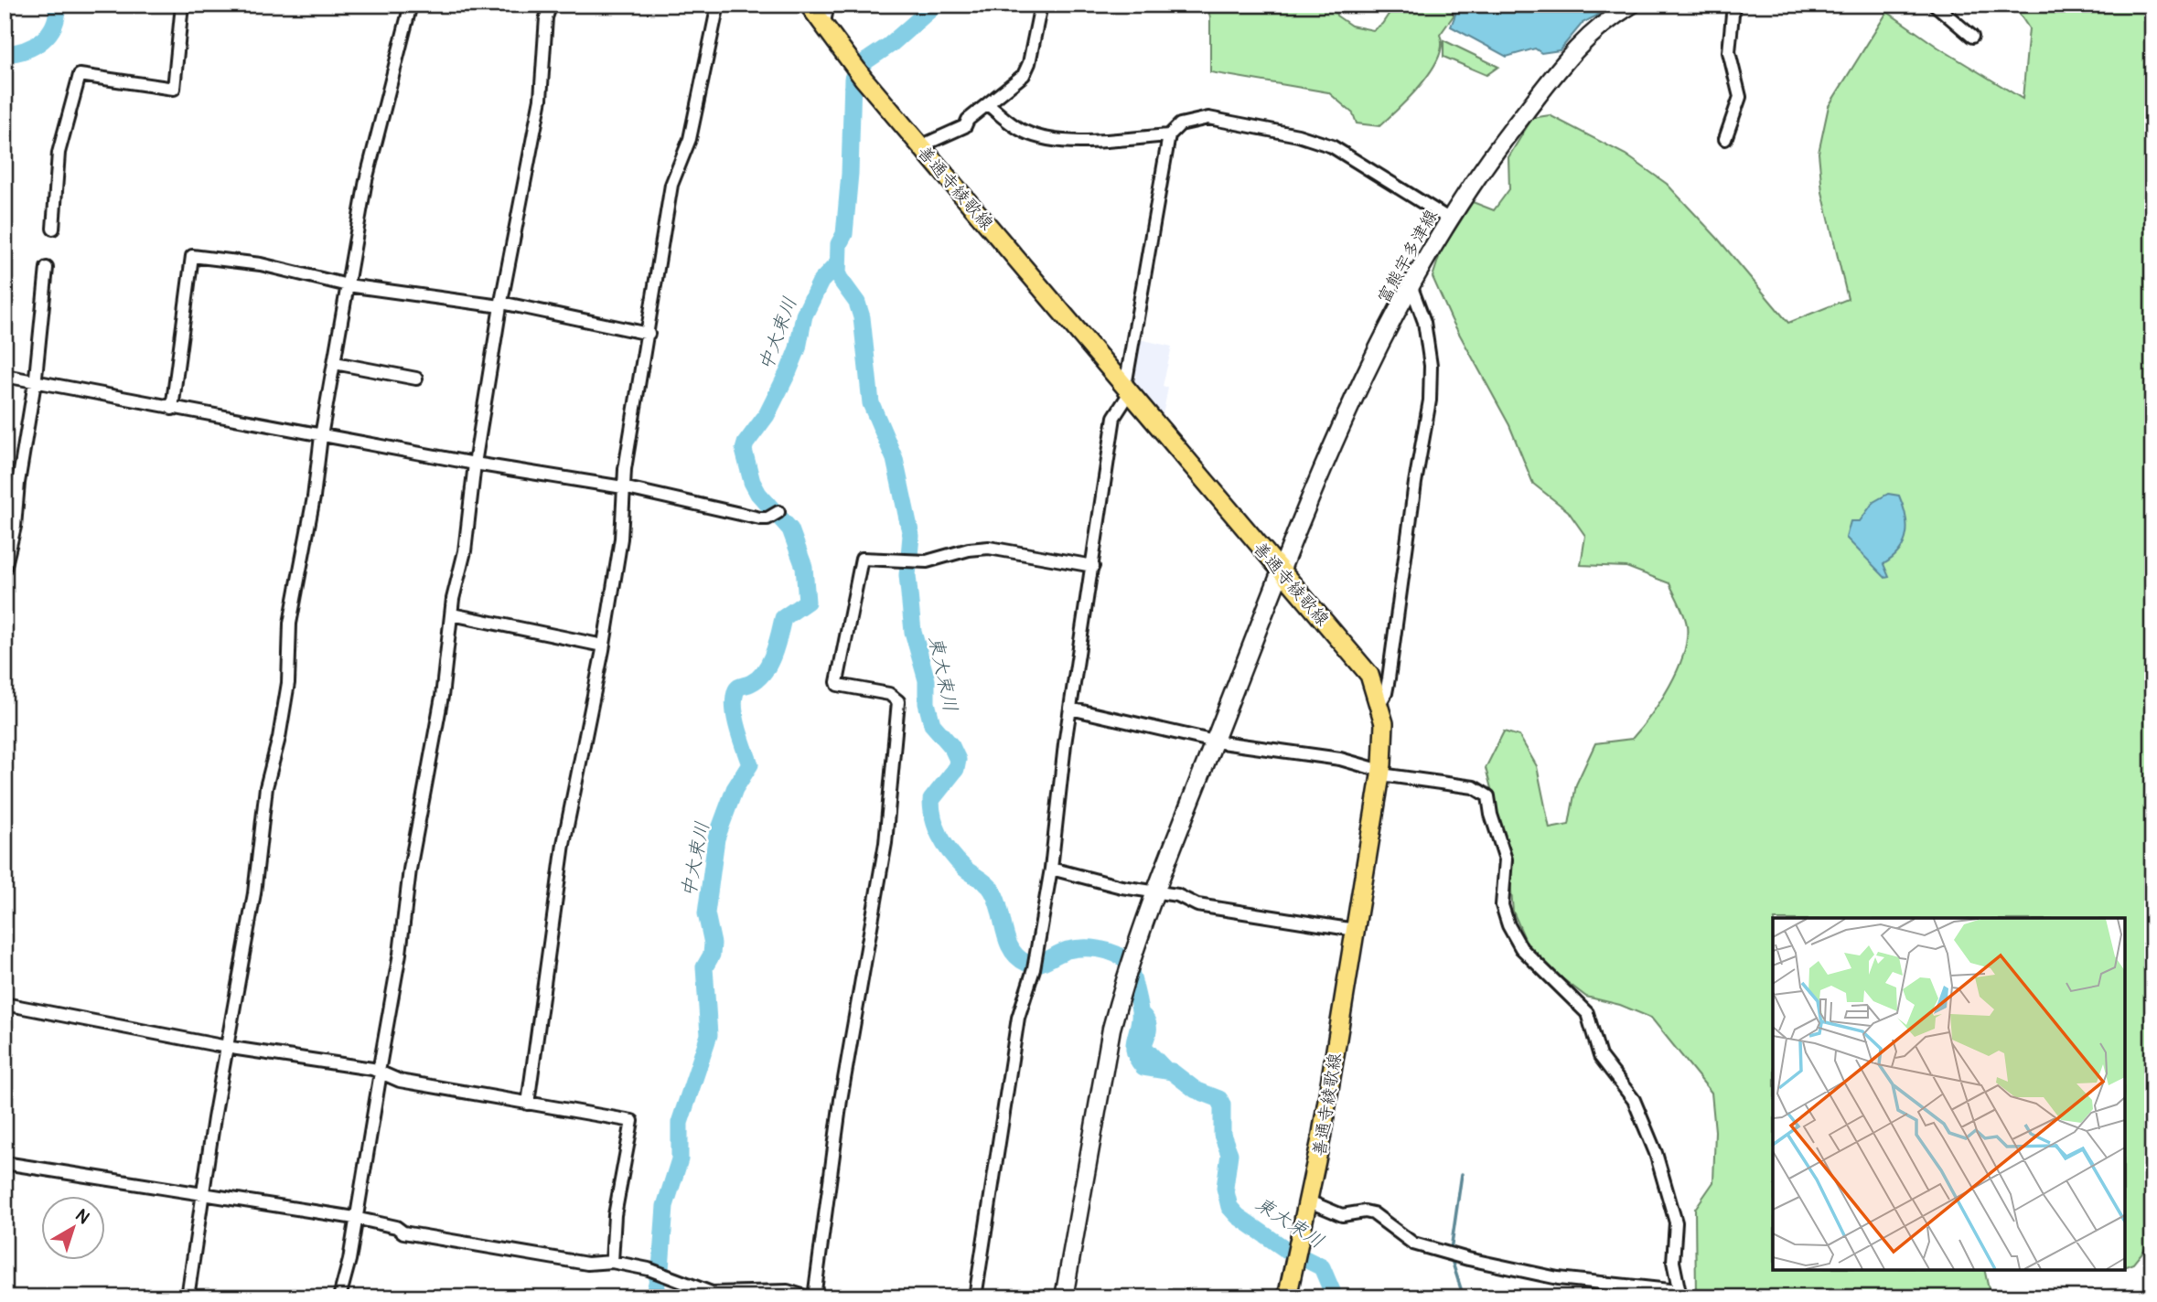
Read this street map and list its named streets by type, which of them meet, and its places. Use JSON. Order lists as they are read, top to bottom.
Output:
{
  "streets": {
    "main road": ["善通寺綾歌線"],
    "street": ["富熊宇多津線"]
  },
  "crossings": [
    ["善通寺綾歌線", "富熊宇多津線"]
  ],
  "water": ["中大束川", "東大束川"],
  "north": "top right"
}
